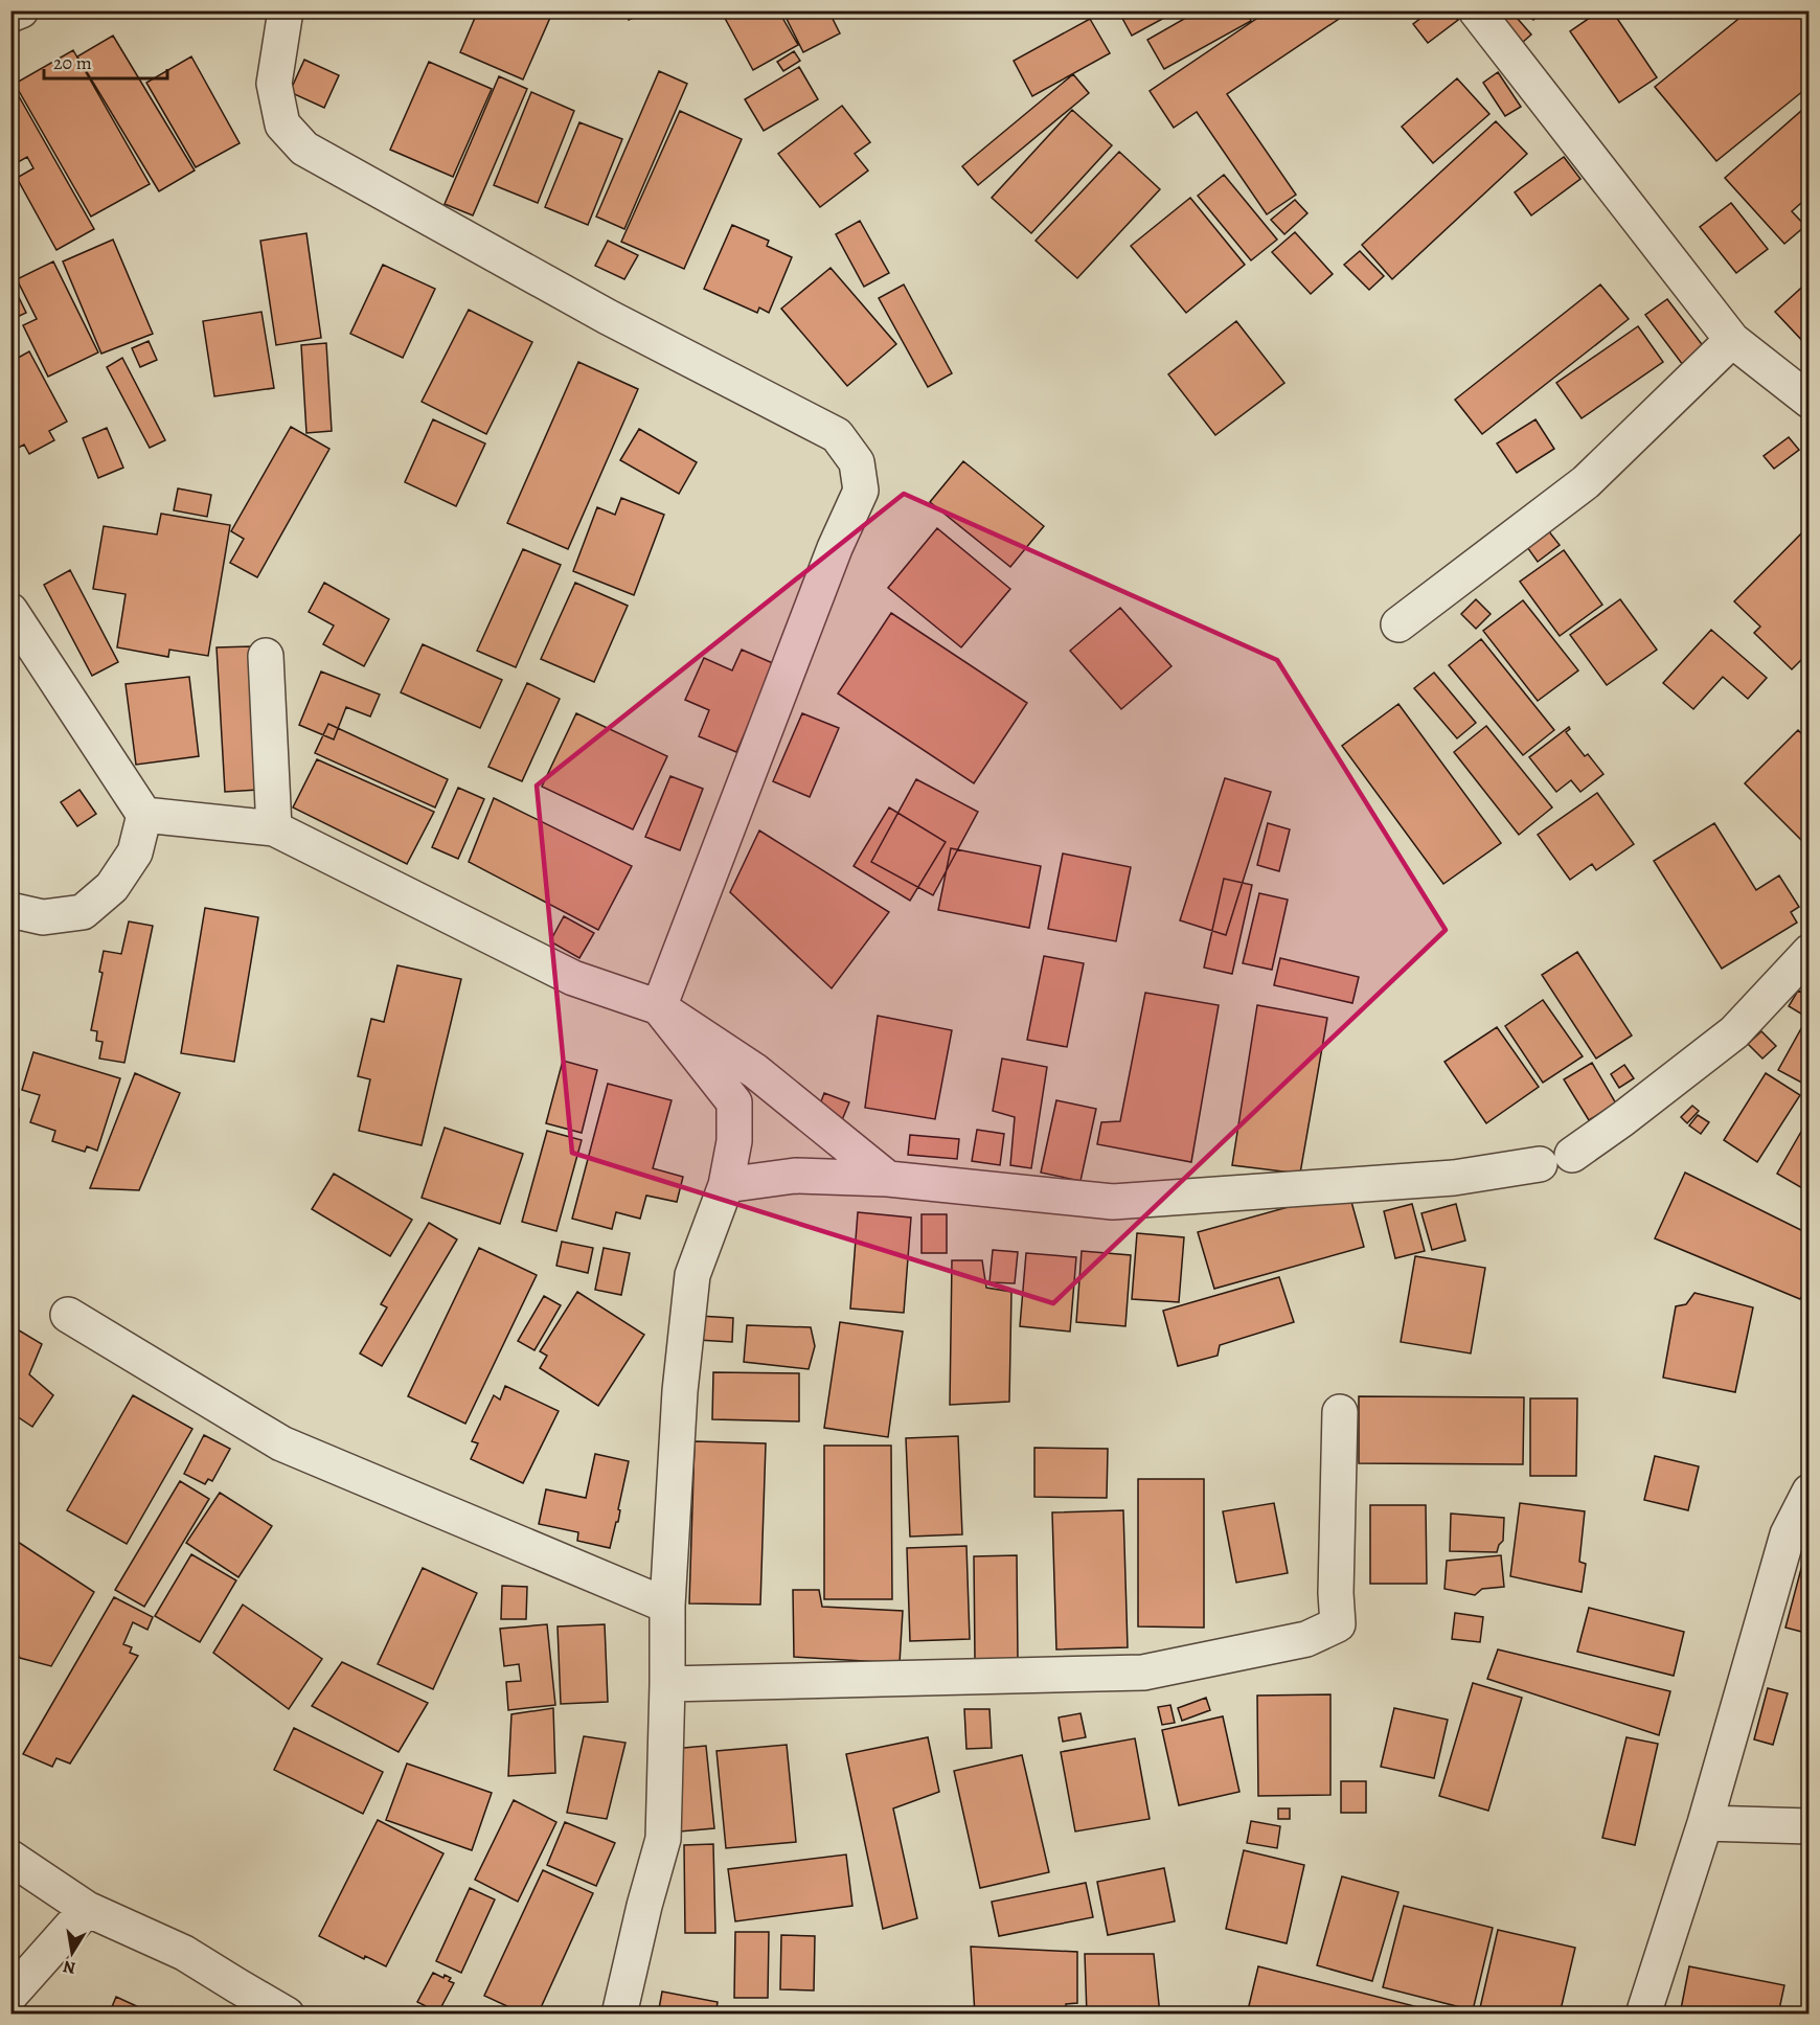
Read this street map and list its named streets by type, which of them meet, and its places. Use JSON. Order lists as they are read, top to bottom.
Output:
{
  "scale_bar": "20 m",
  "north": "bottom"
}
